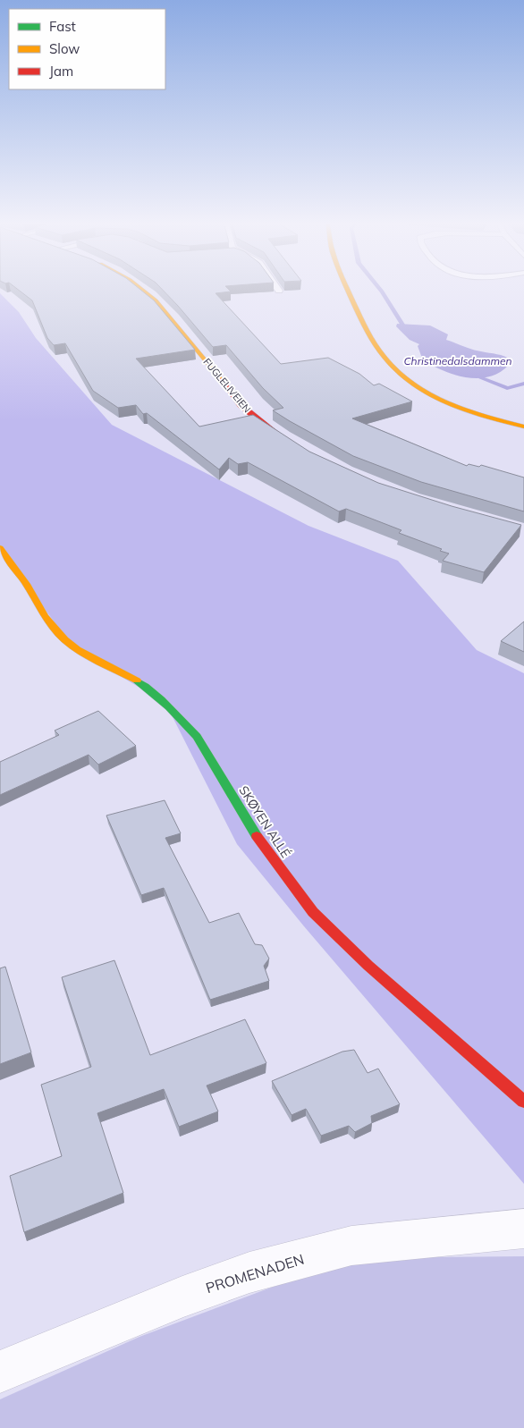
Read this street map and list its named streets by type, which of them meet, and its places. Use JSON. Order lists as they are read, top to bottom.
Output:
{
  "streets": {
    "street": ["FUGLELIVEIEN", "SKØYEN ALLÉ", "PROMENADEN"]
  },
  "water": ["Christinedalsdammen"],
  "legend": ["Fast", "Slow", "Jam"]
}
